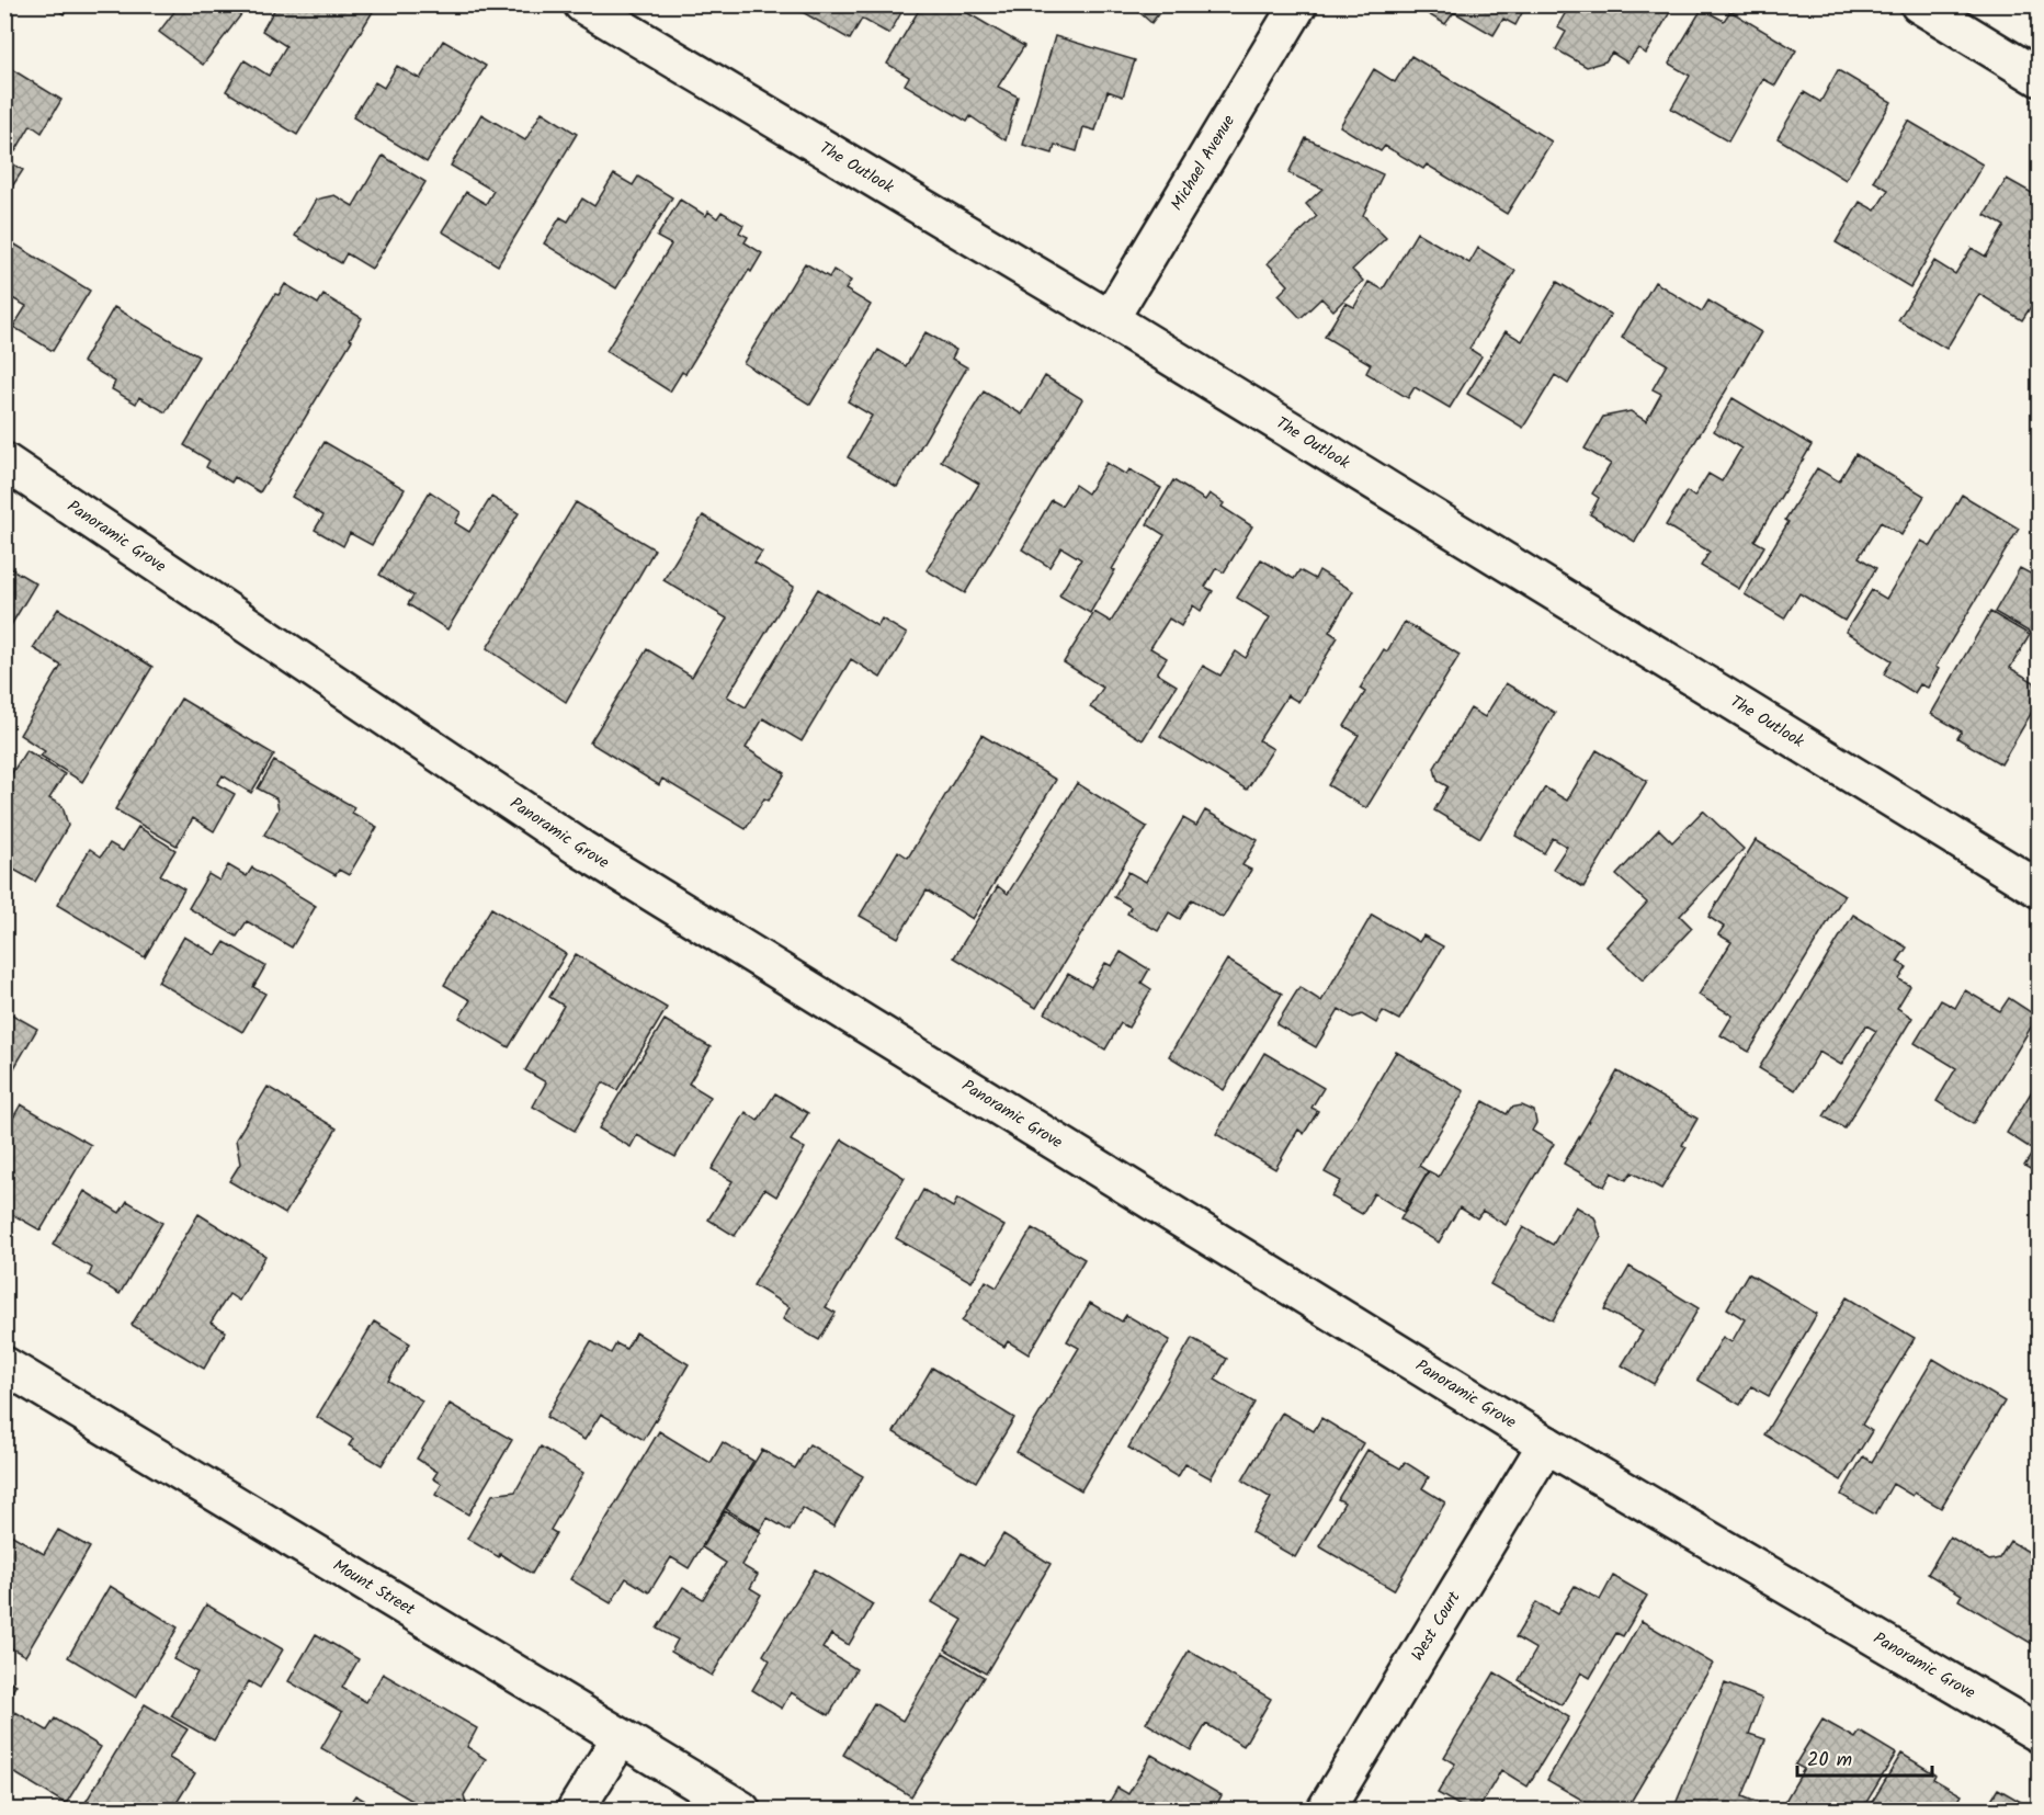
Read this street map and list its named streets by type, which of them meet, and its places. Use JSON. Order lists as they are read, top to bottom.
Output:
{
  "streets": {
    "street": [
      "Michael Avenue",
      "The Outlook",
      "Panoramic Grove",
      "Mount Street",
      "West Court"
    ]
  },
  "crossings": [
    ["Michael Avenue", "The Outlook"],
    ["Panoramic Grove", "West Court"]
  ],
  "scale_bar": "20 m"
}
